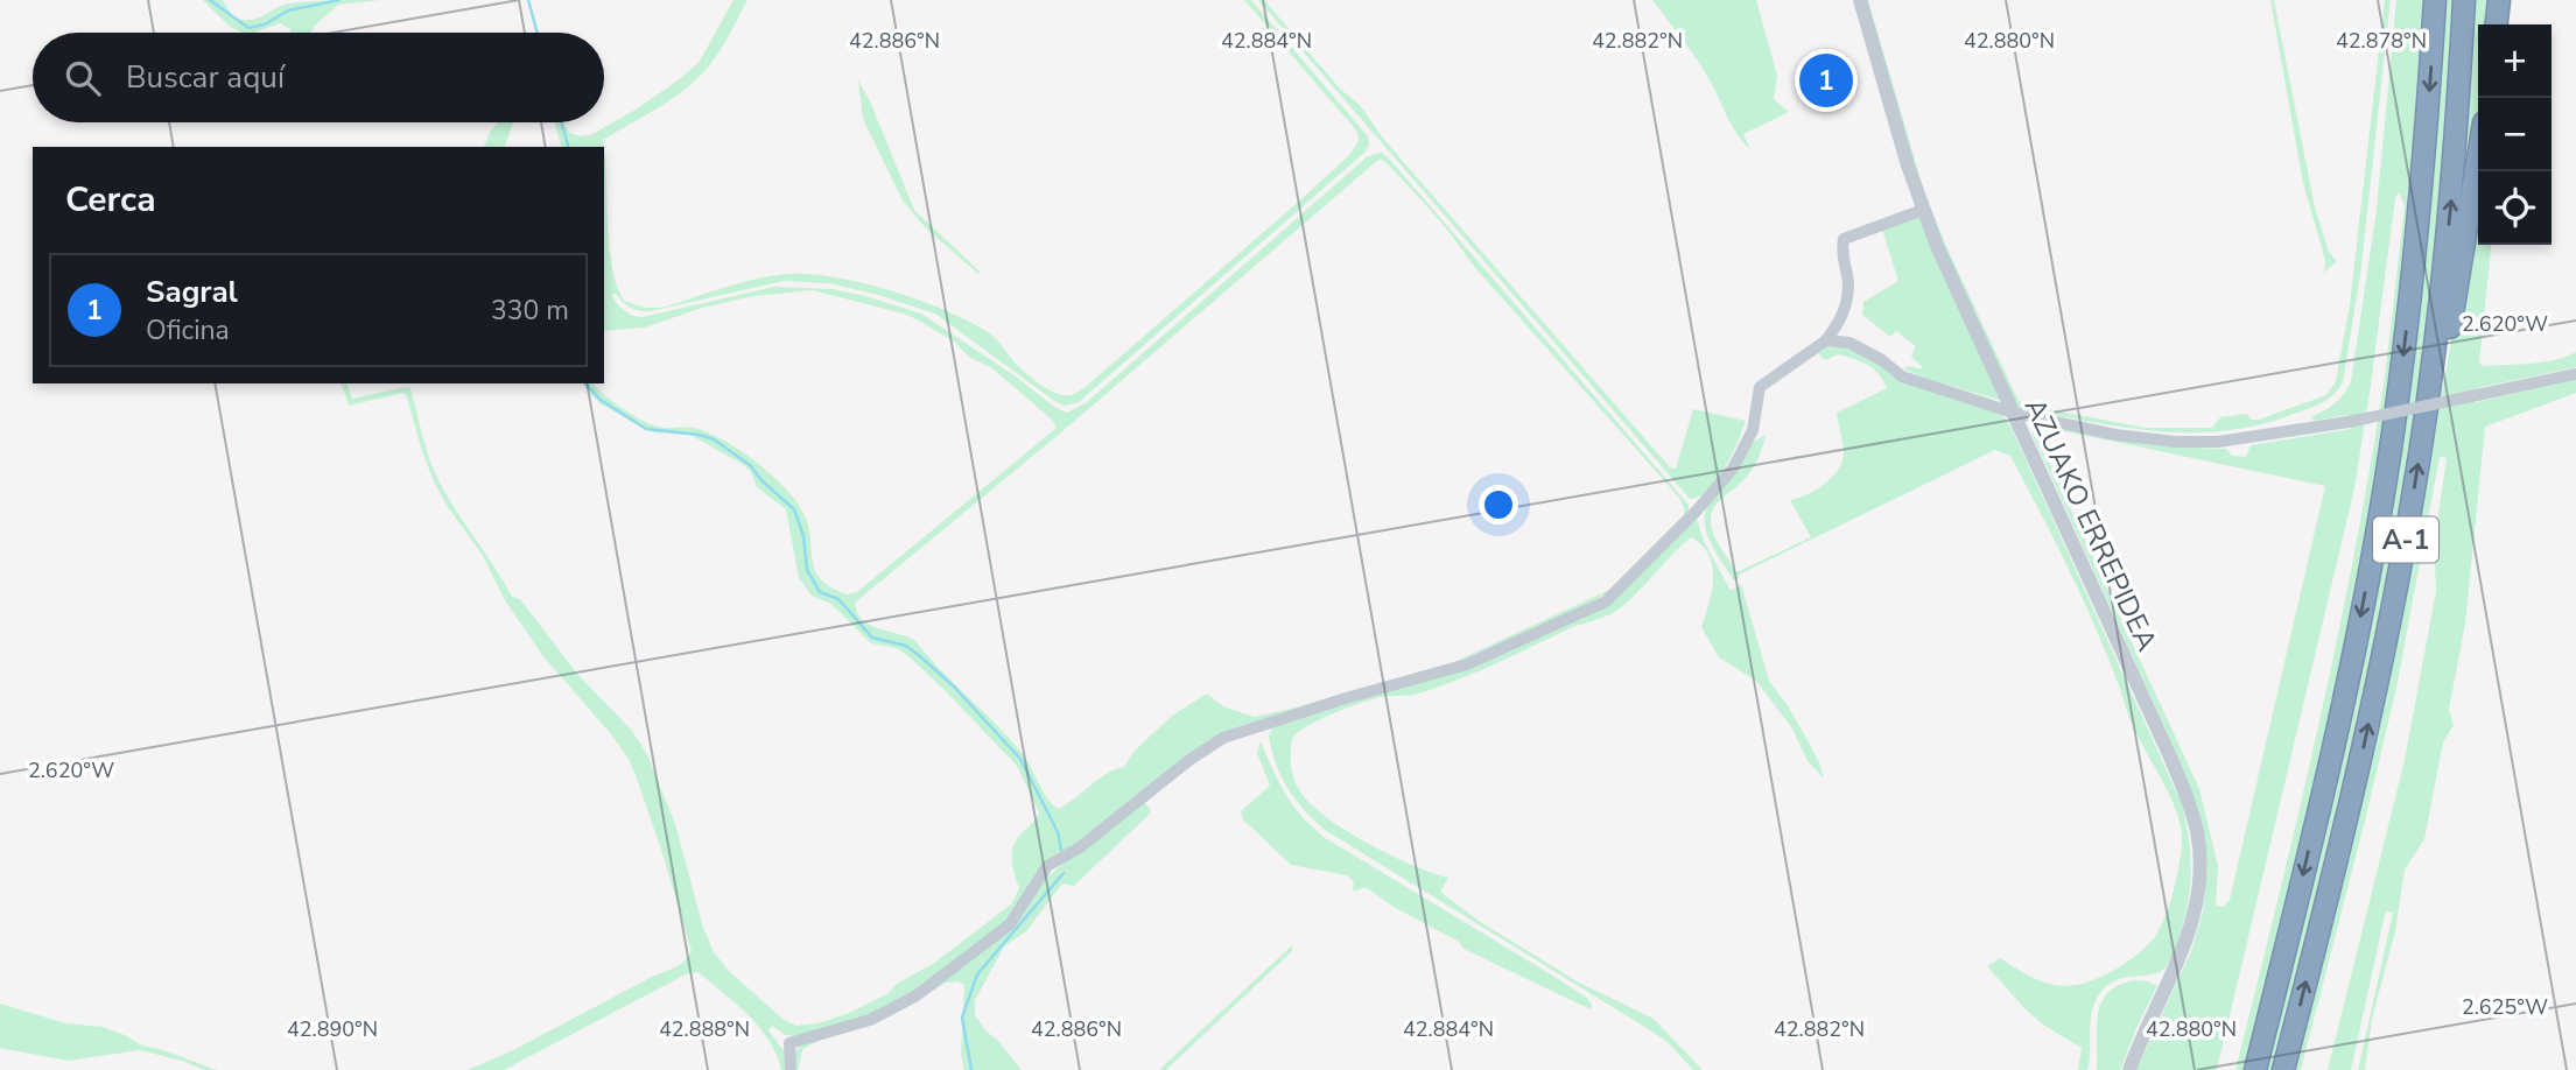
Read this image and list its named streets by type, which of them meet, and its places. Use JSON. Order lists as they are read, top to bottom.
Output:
{
  "streets": {
    "highway": ["A-1"],
    "street": ["AZUAKO ERREPIDEA"]
  },
  "page": {
    "map_buttons": ["+", "−"],
    "search": "Buscar aquí",
    "pins": "1",
    "heading": "Cerca",
    "list": [
      {
        "mark": "1",
        "name": "Sagral",
        "note": "Oficina",
        "value": "330 m"
      }
    ]
  },
  "coordinates": [
    "42.880°N",
    "42.878°N",
    "42.886°N",
    "42.884°N",
    "42.882°N",
    "2.620°W",
    "2.625°W",
    "42.890°N",
    "42.888°N"
  ]
}
